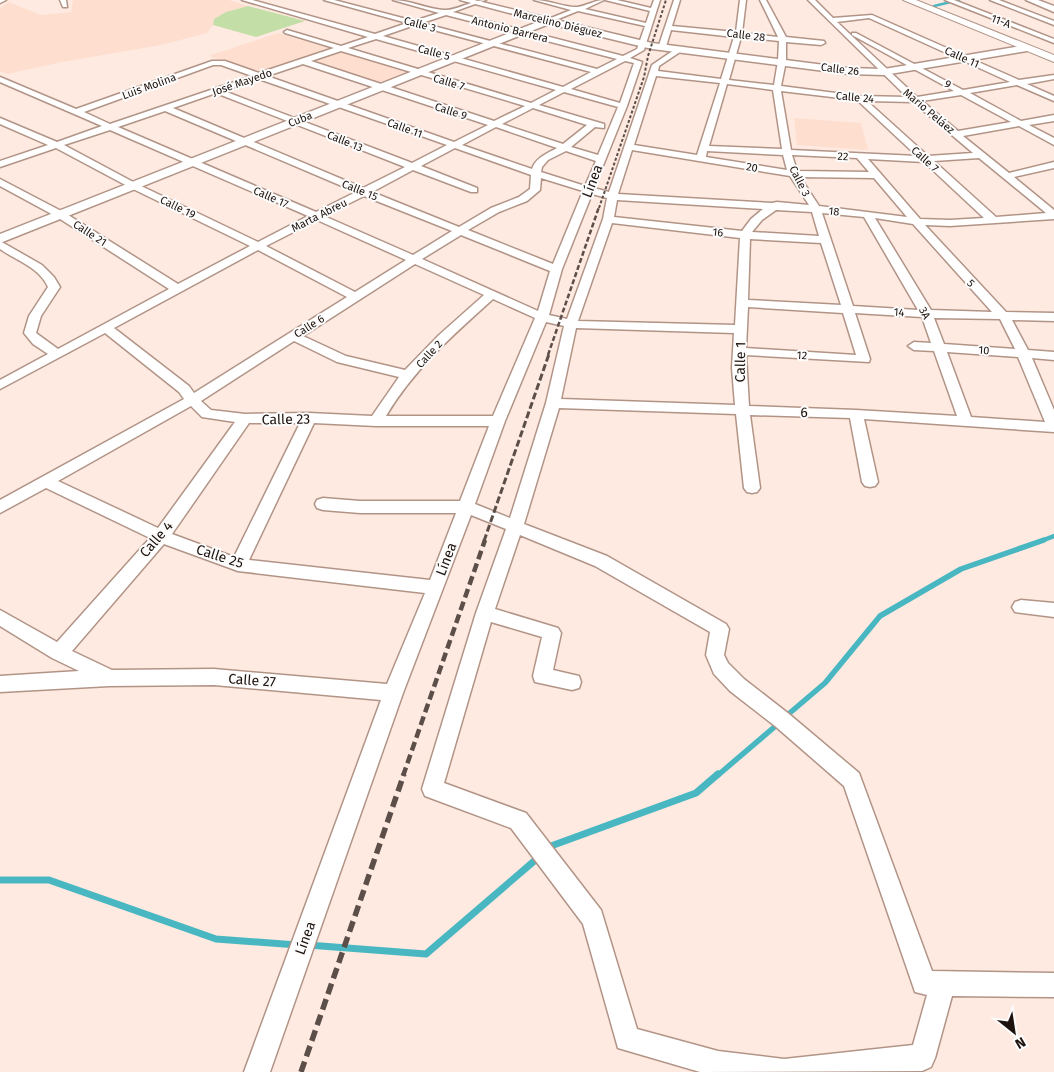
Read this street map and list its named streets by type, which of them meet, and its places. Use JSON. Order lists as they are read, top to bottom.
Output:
{
  "streets": {
    "street": [
      "11-A",
      "Marcelino Diéguez",
      "Calle 3",
      "Antonio Barrera",
      "Calle 28",
      "Calle 5",
      "Calle 11",
      "Calle 26",
      "José Mayedo",
      "Calle 7",
      "9",
      "Luis Molina",
      "Calle 24",
      "Calle 9",
      "Mario Peláez",
      "Cuba",
      "Calle 13",
      "22",
      "20",
      "Línea",
      "Calle 15",
      "Calle 17",
      "Calle 19",
      "18",
      "Marta Abreu",
      "16",
      "Calle 21",
      "5",
      "14",
      "3A",
      "Calle 6",
      "10",
      "Calle 2",
      "12",
      "Calle 1",
      "6",
      "Calle 23",
      "Calle 4",
      "Calle 25",
      "Calle 27"
    ]
  },
  "crossings": [
    ["Marcelino Diéguez", "Calle 26"],
    ["Marcelino Diéguez", "José Mayedo"],
    ["Marcelino Diéguez", "Cuba"],
    ["Marcelino Diéguez", "Marta Abreu"],
    ["Calle 3", "Calle 28"],
    ["Calle 3", "Calle 26"],
    ["Calle 3", "José Mayedo"],
    ["Calle 3", "Calle 24"],
    ["Calle 3", "Cuba"],
    ["Calle 3", "22"],
    ["Calle 3", "20"],
    ["Calle 3", "18"],
    ["Calle 3", "Marta Abreu"],
    ["Calle 3", "16"],
    ["Calle 3", "14"],
    ["Calle 3", "12"],
    ["Antonio Barrera", "José Mayedo"],
    ["Antonio Barrera", "Cuba"],
    ["Antonio Barrera", "Línea"],
    ["Antonio Barrera", "Marta Abreu"],
    ["Calle 5", "José Mayedo"],
    ["Calle 5", "Calle 7"],
    ["Calle 5", "Cuba"],
    ["Calle 5", "Línea"],
    ["Calle 5", "Marta Abreu"],
    ["Calle 11", "Calle 26"],
    ["Calle 11", "José Mayedo"],
    ["Calle 11", "Luis Molina"],
    ["Calle 11", "Calle 24"],
    ["Calle 11", "Cuba"],
    ["Calle 11", "Línea"],
    ["Calle 11", "18"],
    ["Calle 11", "Marta Abreu"],
    ["Calle 11", "Calle 6"],
    ["Calle 26", "9"],
    ["Calle 26", "Mario Peláez"],
    ["Calle 26", "Línea"],
    ["José Mayedo", "Calle 7"],
    ["José Mayedo", "Calle 9"],
    ["José Mayedo", "Calle 13"],
    ["José Mayedo", "Calle 15"],
    ["José Mayedo", "Calle 17"],
    ["José Mayedo", "Calle 19"],
    ["Calle 7", "Calle 24"],
    ["Calle 7", "Cuba"],
    ["Calle 7", "22"],
    ["Calle 7", "Línea"],
    ["Calle 7", "18"],
    ["Calle 7", "Marta Abreu"],
    ["Calle 7", "Calle 6"],
    ["9", "Calle 24"],
    ["9", "Mario Peláez"],
    ["Luis Molina", "Calle 17"],
    ["Calle 24", "Mario Peláez"],
    ["Calle 24", "Línea"],
    ["Calle 9", "Cuba"],
    ["Calle 9", "Línea"],
    ["Calle 9", "Marta Abreu"],
    ["Calle 9", "Calle 6"],
    ["Mario Peláez", "22"],
    ["Mario Peláez", "18"],
    ["Cuba", "Calle 13"],
    ["Cuba", "Calle 15"],
    ["Cuba", "Calle 17"],
    ["Cuba", "Calle 19"],
    ["Cuba", "Calle 21"],
    ["Calle 13", "Marta Abreu"],
    ["22", "5"],
    ["20", "Línea"],
    ["20", "5"],
    ["Línea", "Calle 15"],
    ["Línea", "Calle 17"],
    ["Línea", "18"],
    ["Línea", "Marta Abreu"],
    ["Línea", "16"],
    ["Línea", "6"],
    ["Línea", "Calle 23"],
    ["Línea", "Calle 25"],
    ["Línea", "Calle 27"],
    ["Calle 15", "Marta Abreu"],
    ["Calle 15", "Calle 6"],
    ["Calle 17", "Marta Abreu"],
    ["Calle 17", "Calle 6"],
    ["Calle 17", "Calle 2"],
    ["Calle 19", "Marta Abreu"],
    ["Calle 19", "Calle 6"],
    ["18", "5"],
    ["18", "3A"],
    ["Marta Abreu", "Calle 21"],
    ["Marta Abreu", "Calle 23"],
    ["16", "Calle 1"],
    ["5", "14"],
    ["5", "10"],
    ["5", "6"],
    ["14", "3A"],
    ["14", "Calle 1"],
    ["3A", "10"],
    ["3A", "6"],
    ["Calle 6", "Calle 23"],
    ["Calle 6", "Calle 25"],
    ["Calle 2", "Calle 23"],
    ["12", "Calle 1"],
    ["Calle 1", "6"],
    ["Calle 23", "Calle 4"],
    ["Calle 4", "Calle 25"],
    ["Calle 4", "Calle 27"]
  ],
  "north": "bottom right"
}
